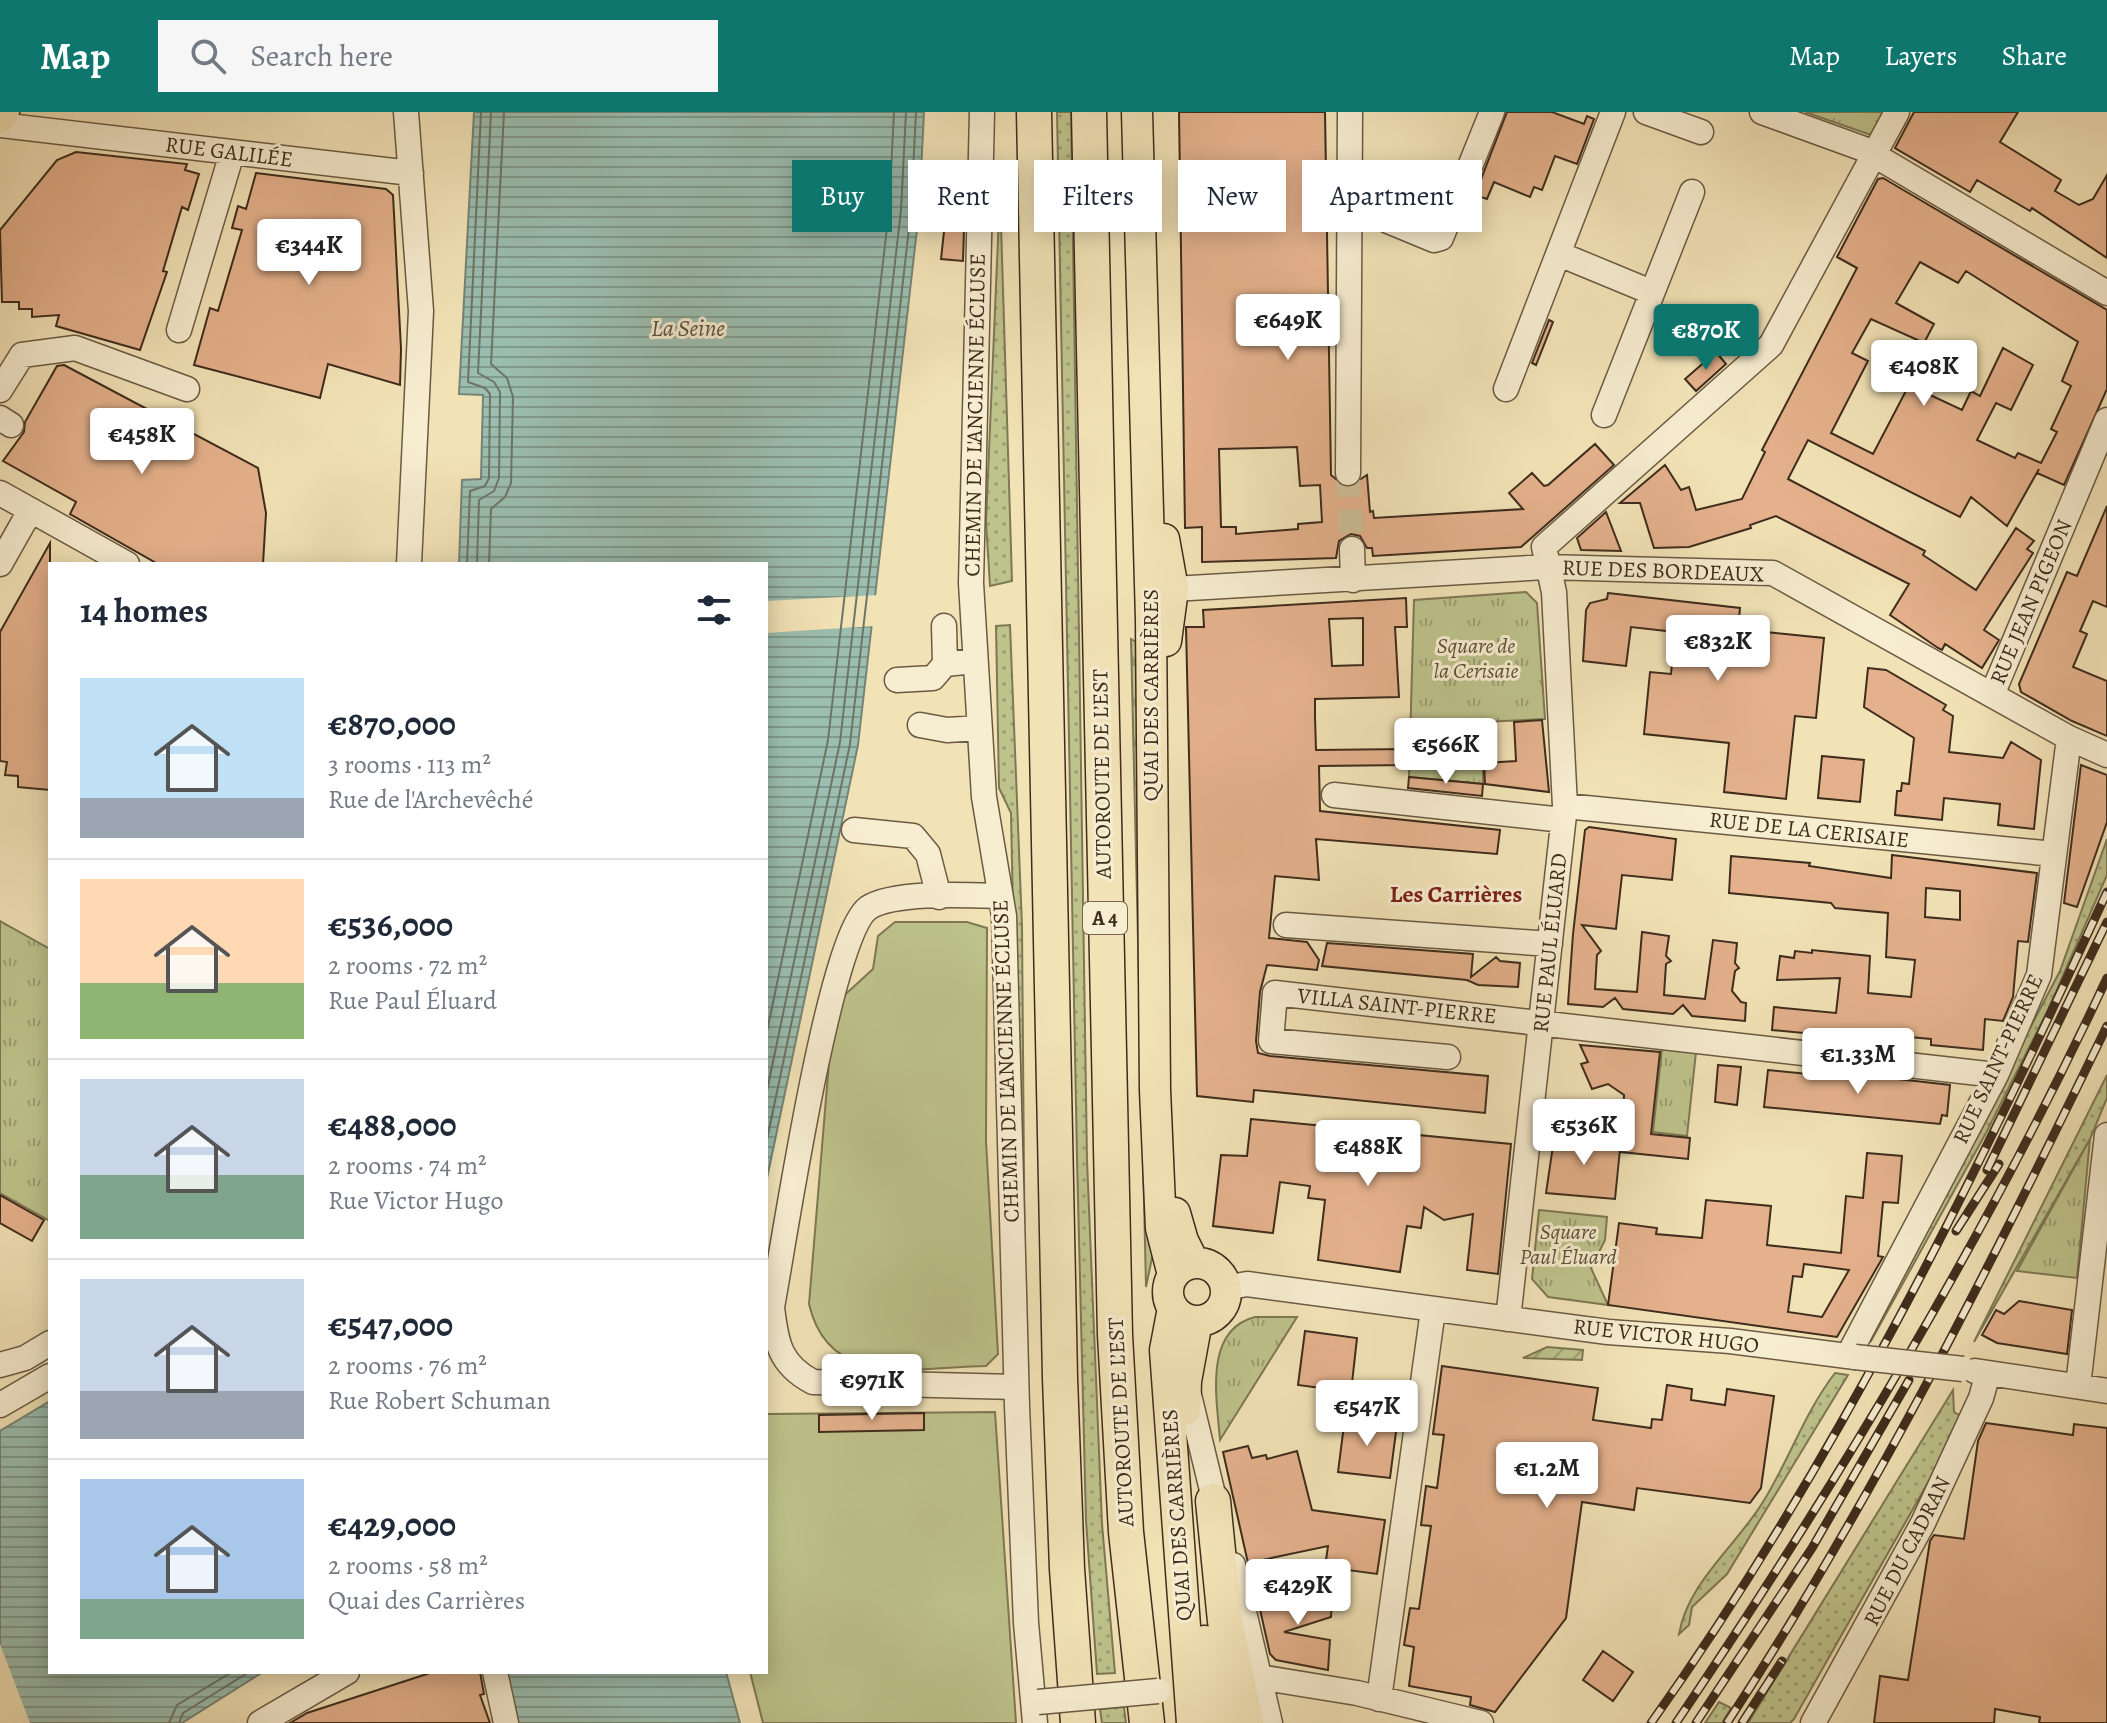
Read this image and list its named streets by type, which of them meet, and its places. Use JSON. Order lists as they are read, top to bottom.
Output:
{
  "streets": {
    "highway": ["AUTOROUTE DE L’EST", "A 4"],
    "main road": ["QUAI DES CARRIÈRES"],
    "street": [
      "RUE GALILÉE",
      "CHEMIN DE L'ANCIENNE ÉCLUSE",
      "RUE DES BORDEAUX",
      "RUE JEAN PIGEON",
      "RUE DE LA CERISAIE",
      "RUE PAUL ÉLUARD",
      "VILLA SAINT-PIERRE",
      "RUE SAINT-PIERRE",
      "RUE VICTOR HUGO",
      "RUE DU CADRAN"
    ]
  },
  "crossings": [
    ["RUE DES BORDEAUX", "RUE JEAN PIGEON"],
    ["RUE DES BORDEAUX", "QUAI DES CARRIÈRES"],
    ["RUE DES BORDEAUX", "RUE PAUL ÉLUARD"],
    ["RUE DES BORDEAUX", "RUE SAINT-PIERRE"],
    ["QUAI DES CARRIÈRES", "AUTOROUTE DE L’EST"],
    ["QUAI DES CARRIÈRES", "RUE VICTOR HUGO"],
    ["RUE DE LA CERISAIE", "RUE PAUL ÉLUARD"],
    ["RUE DE LA CERISAIE", "RUE SAINT-PIERRE"],
    ["RUE PAUL ÉLUARD", "VILLA SAINT-PIERRE"],
    ["RUE PAUL ÉLUARD", "RUE VICTOR HUGO"],
    ["VILLA SAINT-PIERRE", "RUE SAINT-PIERRE"],
    ["RUE SAINT-PIERRE", "RUE VICTOR HUGO"],
    ["RUE VICTOR HUGO", "RUE DU CADRAN"]
  ],
  "districts": ["Les Carrières"],
  "water": ["La Seine"],
  "parks": ["Square de la Cerisaie", "Square Paul Éluard"],
  "page": {
    "header": "Map",
    "search": "Search here",
    "nav": ["Map", "Layers", "Share"],
    "chip": [
      "Buy",
      "Rent",
      "Filters",
      "New",
      "Apartment"
    ],
    "price": [
      "€344K",
      "€649K",
      "€870K",
      "€408K",
      "€458K",
      "€832K",
      "€566K",
      "€1.33M",
      "€536K",
      "€488K",
      "€971K",
      "€547K",
      "€1.2M",
      "€429K"
    ],
    "heading": "14 homes",
    "list": [
      {
        "name": "€870,000",
        "note": "3 rooms · 113 m² · Rue de l'Archevêché"
      },
      {
        "name": "€536,000",
        "note": "2 rooms · 72 m² · Rue Paul Éluard"
      },
      {
        "name": "€488,000",
        "note": "2 rooms · 74 m² · Rue Victor Hugo"
      },
      {
        "name": "€547,000",
        "note": "2 rooms · 76 m² · Rue Robert Schuman"
      },
      {
        "name": "€429,000",
        "note": "2 rooms · 58 m² · Quai des Carrières"
      }
    ]
  }
}
